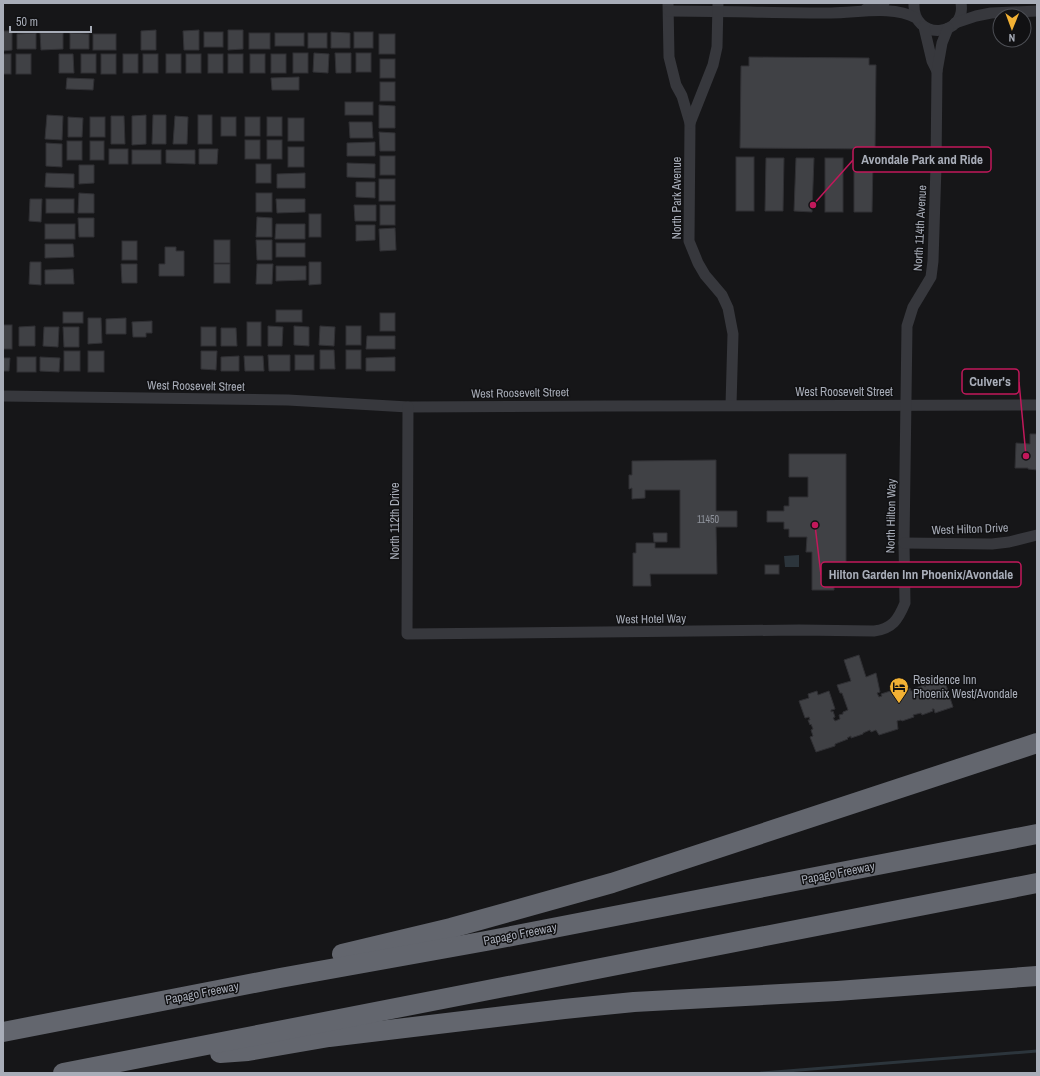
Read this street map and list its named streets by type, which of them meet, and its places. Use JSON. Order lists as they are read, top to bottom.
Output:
{
  "streets": {
    "highway": ["Papago Freeway"],
    "street": [
      "North Park Avenue",
      "North 114th Avenue",
      "West Roosevelt Street",
      "North Hilton Way",
      "North 112th Drive",
      "West Hilton Drive",
      "West Hotel Way"
    ]
  },
  "crossings": [
    ["North Park Avenue", "West Roosevelt Street"],
    ["North 114th Avenue", "West Roosevelt Street"],
    ["North 114th Avenue", "North Hilton Way"],
    ["West Roosevelt Street", "North Hilton Way"],
    ["West Roosevelt Street", "North 112th Drive"],
    ["North Hilton Way", "West Hilton Drive"],
    ["North Hilton Way", "West Hotel Way"],
    ["North 112th Drive", "West Hotel Way"]
  ],
  "places": {
    "other": ["Avondale Park and Ride", "Culver's", "Hilton Garden Inn Phoenix/Avondale"],
    "hotel": ["Residence Inn Phoenix West/Avondale"]
  },
  "house_numbers": ["11450"],
  "scale_bar": "50 m",
  "north": "bottom"
}
